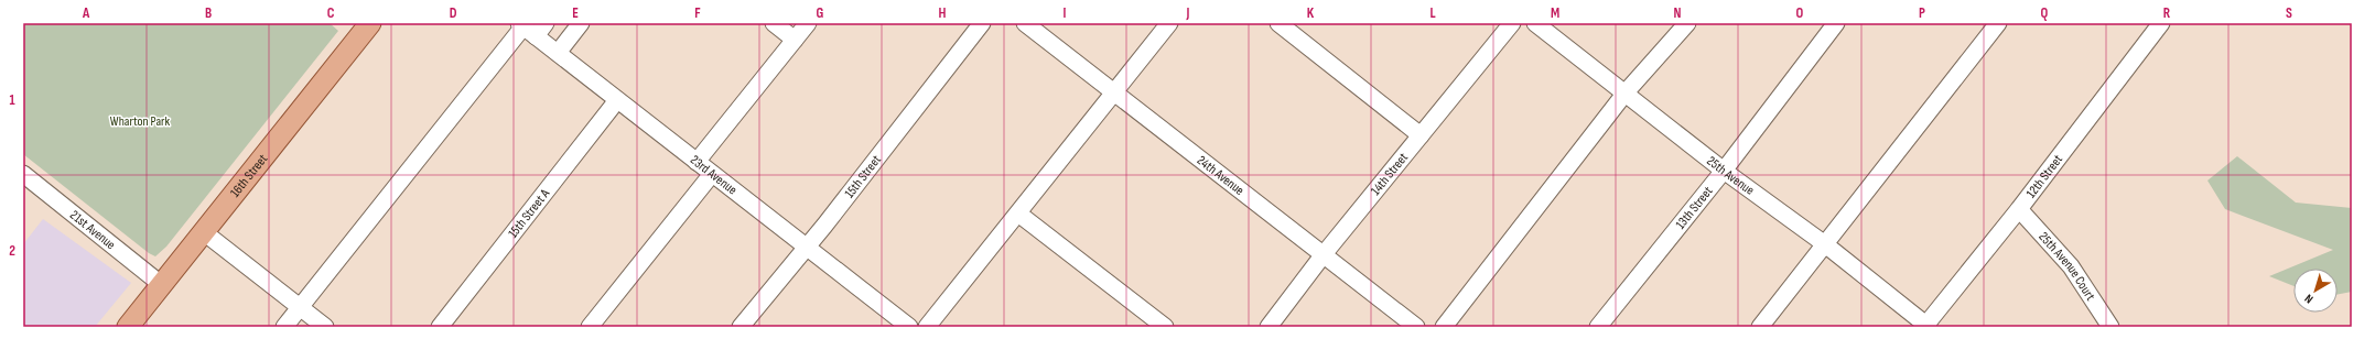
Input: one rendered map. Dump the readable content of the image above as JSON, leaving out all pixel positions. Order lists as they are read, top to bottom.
{
  "streets": {
    "main road": ["16th Street"],
    "street": [
      "14th Street",
      "23rd Avenue",
      "24th Avenue",
      "25th Avenue",
      "15th Street",
      "12th Street",
      "13th Street",
      "15th Street A",
      "21st Avenue",
      "25th Avenue Court"
    ]
  },
  "crossings": [
    ["14th Street", "24th Avenue"],
    ["16th Street", "21st Avenue"],
    ["23rd Avenue", "15th Street"],
    ["23rd Avenue", "15th Street A"],
    ["25th Avenue", "12th Street"],
    ["25th Avenue", "13th Street"],
    ["12th Street", "25th Avenue Court"]
  ],
  "parks": ["Wharton Park"],
  "north": "bottom left",
  "grid": {
    "columns": [
      "A",
      "B",
      "C",
      "D",
      "E",
      "F",
      "G",
      "H",
      "I",
      "J",
      "K",
      "L",
      "M",
      "N",
      "O",
      "P",
      "Q",
      "R",
      "S"
    ],
    "rows": ["1", "2"]
  }
}
